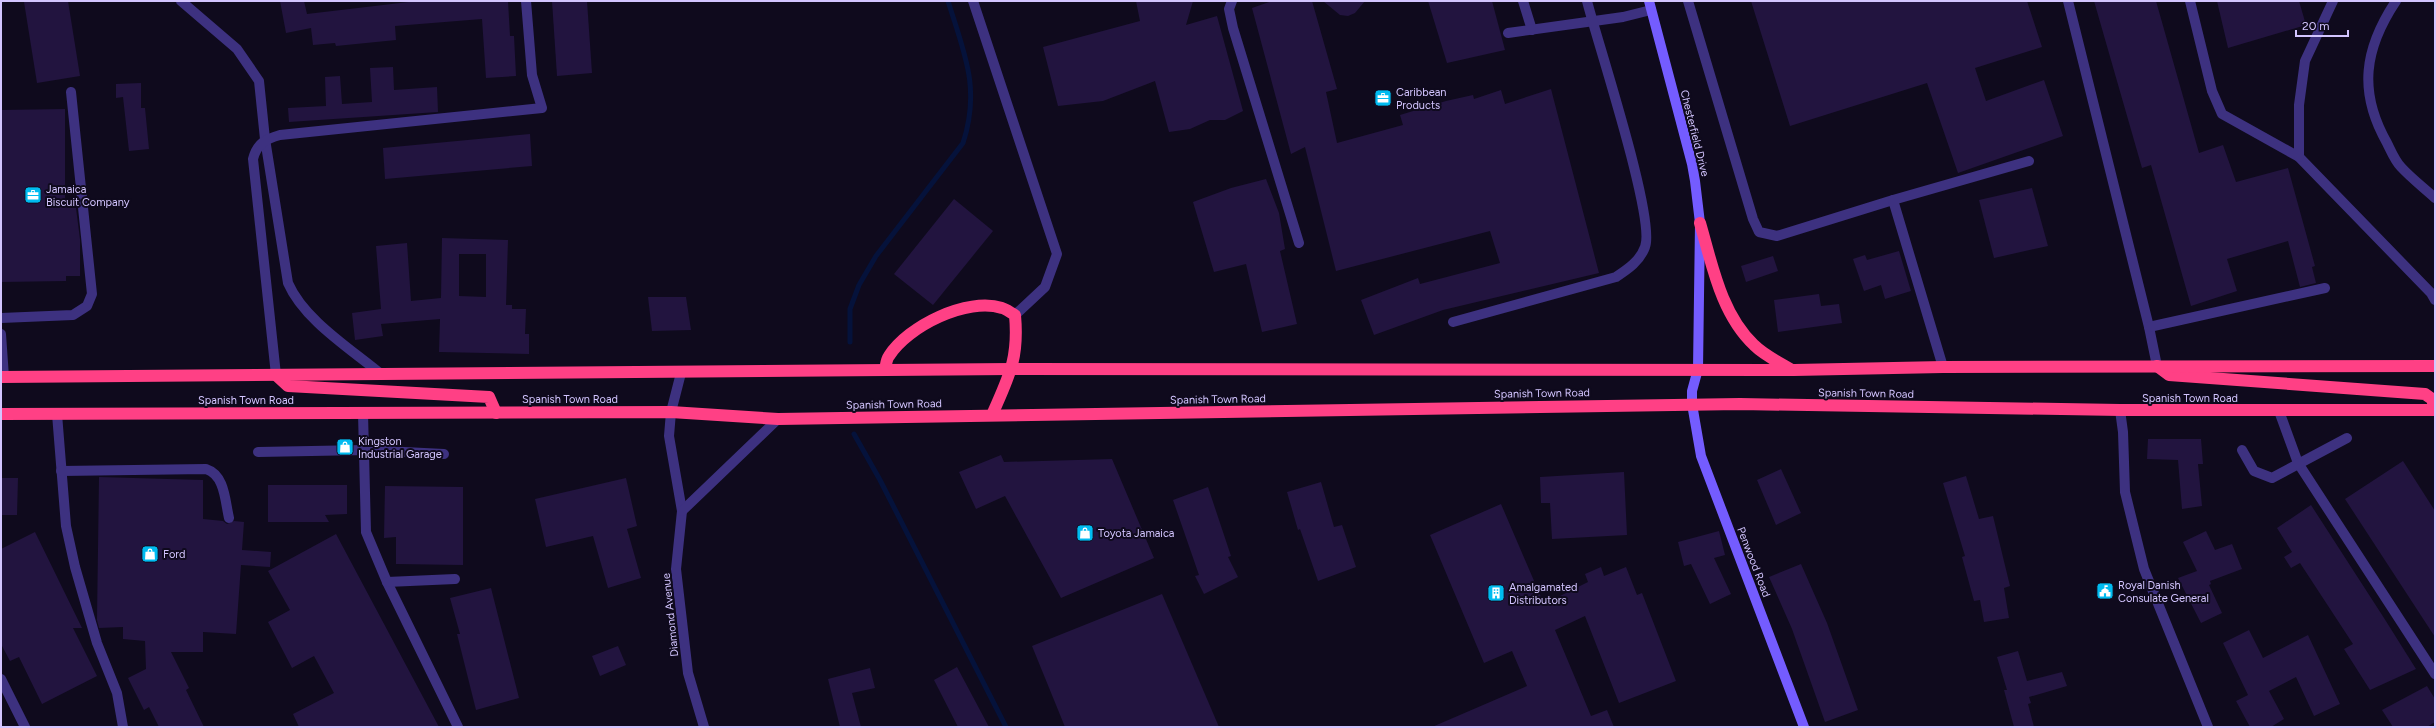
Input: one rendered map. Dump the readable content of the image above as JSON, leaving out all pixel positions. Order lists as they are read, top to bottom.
{
  "streets": {
    "highway": ["Spanish Town Road"],
    "street": ["Chesterfield Drive", "Penwood Road", "Diamond Avenue"]
  },
  "crossings": [
    ["Chesterfield Drive", "Spanish Town Road"],
    ["Chesterfield Drive", "Penwood Road"],
    ["Spanish Town Road", "Penwood Road"],
    ["Spanish Town Road", "Diamond Avenue"]
  ],
  "places": {
    "office": ["Caribbean Products", "Jamaica Biscuit Company"],
    "shop": ["Kingston Industrial Garage", "Toyota Jamaica", "Ford"],
    "public building": ["Royal Danish Consulate General"],
    "building": ["Amalgamated Distributors"]
  },
  "scale_bar": "20 m"
}
